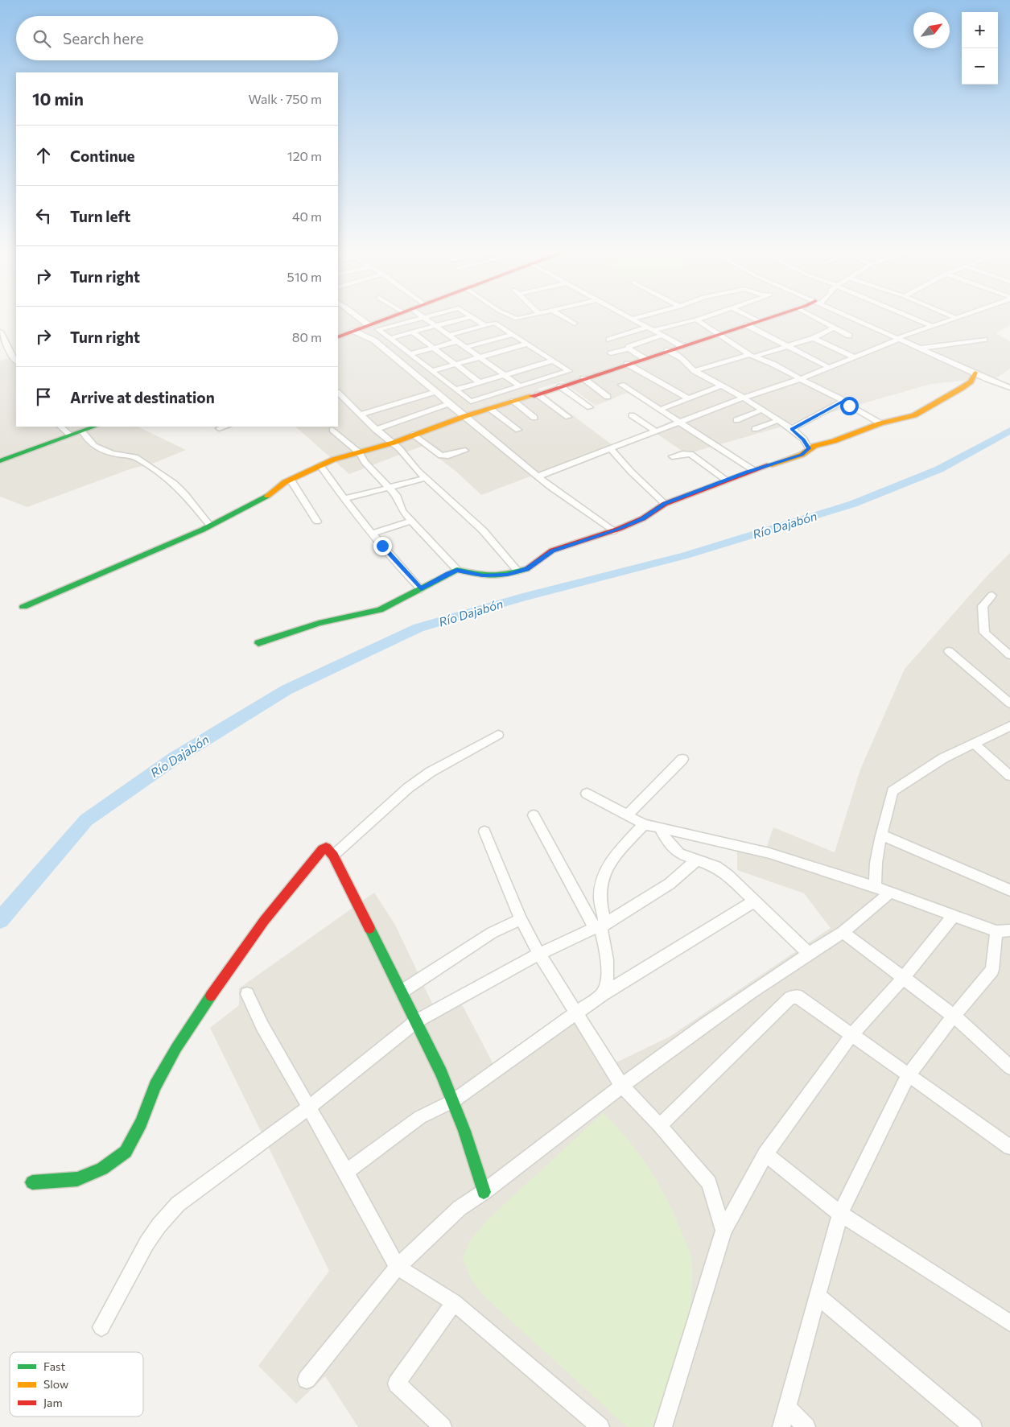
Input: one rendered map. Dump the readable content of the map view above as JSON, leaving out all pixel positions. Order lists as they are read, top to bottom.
{
  "water": ["Río Dajabón"],
  "legend": ["Fast", "Slow", "Jam"],
  "north": "top right",
  "page": {
    "map_buttons": ["+", "−"],
    "search": "Search here",
    "heading": ["10 min", "Walk · 750 m"],
    "list": [
      ["Continue", "120 m"],
      ["Turn left", "40 m"],
      ["Turn right", "510 m"],
      ["Turn right", "80 m"],
      "Arrive at destination"
    ]
  }
}
